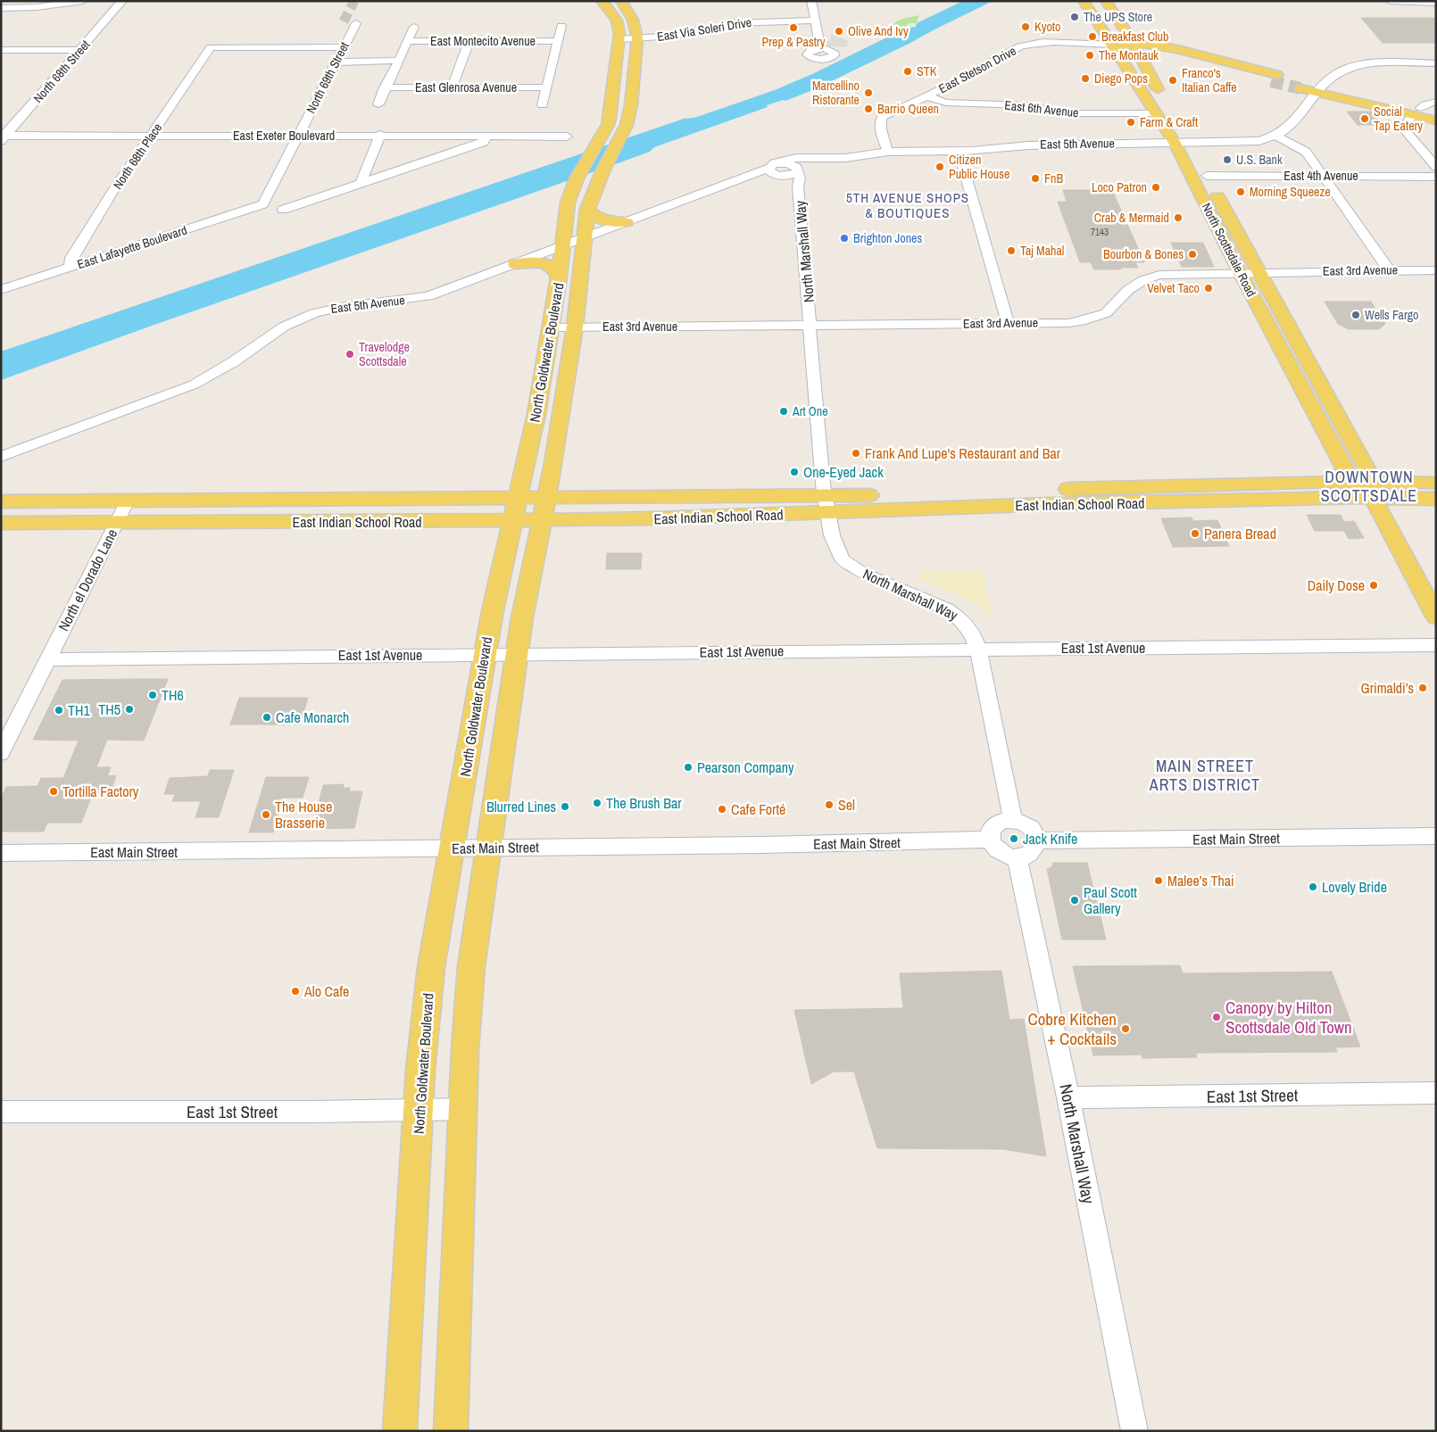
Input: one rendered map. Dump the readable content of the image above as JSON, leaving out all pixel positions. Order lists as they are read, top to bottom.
{
  "streets": {
    "main road": ["North Scottsdale Road", "North Goldwater Boulevard", "East Indian School Road"],
    "street": [
      "East Via Soleri Drive",
      "East Montecito Avenue",
      "East Stetson Drive",
      "North 68th Street",
      "North 69th Street",
      "East Glenrosa Avenue",
      "East 6th Avenue",
      "East Exeter Boulevard",
      "East 5th Avenue",
      "North 68th Place",
      "East 4th Avenue",
      "East Lafayette Boulevard",
      "North Marshall Way",
      "East 3rd Avenue",
      "North el Dorado Lane",
      "East 1st Avenue",
      "East Main Street",
      "East 1st Street"
    ]
  },
  "crossings": [
    ["East Via Soleri Drive", "North Goldwater Boulevard"],
    ["East Stetson Drive", "East 6th Avenue"],
    ["East Stetson Drive", "East 5th Avenue"],
    ["East Stetson Drive", "North Scottsdale Road"],
    ["North 68th Street", "East Exeter Boulevard"],
    ["North 69th Street", "East Exeter Boulevard"],
    ["North 69th Street", "North 68th Place"],
    ["North 69th Street", "East Lafayette Boulevard"],
    ["East 6th Avenue", "North Scottsdale Road"],
    ["East Exeter Boulevard", "North 68th Place"],
    ["East 5th Avenue", "North Scottsdale Road"],
    ["East 5th Avenue", "North Marshall Way"],
    ["East 5th Avenue", "North Goldwater Boulevard"],
    ["North 68th Place", "East Lafayette Boulevard"],
    ["East 4th Avenue", "North Scottsdale Road"],
    ["North Scottsdale Road", "East 3rd Avenue"],
    ["North Scottsdale Road", "East Indian School Road"],
    ["North Marshall Way", "East 3rd Avenue"],
    ["North Marshall Way", "East Indian School Road"],
    ["North Marshall Way", "East 1st Avenue"],
    ["North Marshall Way", "East Main Street"],
    ["North Marshall Way", "East 1st Street"],
    ["East 3rd Avenue", "North Goldwater Boulevard"],
    ["North Goldwater Boulevard", "East Indian School Road"],
    ["North Goldwater Boulevard", "East 1st Avenue"],
    ["North Goldwater Boulevard", "East Main Street"],
    ["North Goldwater Boulevard", "East 1st Street"],
    ["East Indian School Road", "North el Dorado Lane"],
    ["North el Dorado Lane", "East 1st Avenue"]
  ],
  "districts": ["5TH AVENUE SHOPS & BOUTIQUES", "DOWNTOWN SCOTTSDALE", "MAIN STREET ARTS DISTRICT"],
  "places": [
    "The UPS Store",
    "Kyoto",
    "Prep & Pastry",
    "Olive And Ivy",
    "Breakfast Club",
    "The Montauk",
    "STK",
    "Diego Pops",
    "Franco's Italian Caffe",
    "Marcellino Ristorante",
    "Barrio Queen",
    "Social Tap Eatery",
    "Farm & Craft",
    "U.S. Bank",
    "Citizen Public House",
    "FnB",
    "Loco Patron",
    "Morning Squeeze",
    "Crab & Mermaid",
    "Brighton Jones",
    "Taj Mahal",
    "Bourbon & Bones",
    "Velvet Taco",
    "Wells Fargo",
    "Travelodge Scottsdale",
    "Art One",
    "Frank And Lupe's Restaurant and Bar",
    "One-Eyed Jack",
    "Panera Bread",
    "Daily Dose",
    "Grimaldi’s",
    "TH6",
    "TH5",
    "TH1",
    "Cafe Monarch",
    "Pearson Company",
    "Tortilla Factory",
    "The Brush Bar",
    "Sel",
    "Blurred Lines",
    "Cafe Forté",
    "The House Brasserie",
    "Jack Knife",
    "Malee’s Thai",
    "Lovely Bride",
    "Paul Scott Gallery",
    "Alo Cafe",
    "Canopy by Hilton Scottsdale Old Town",
    "Cobre Kitchen + Cocktails"
  ],
  "house_numbers": ["7143"]
}
